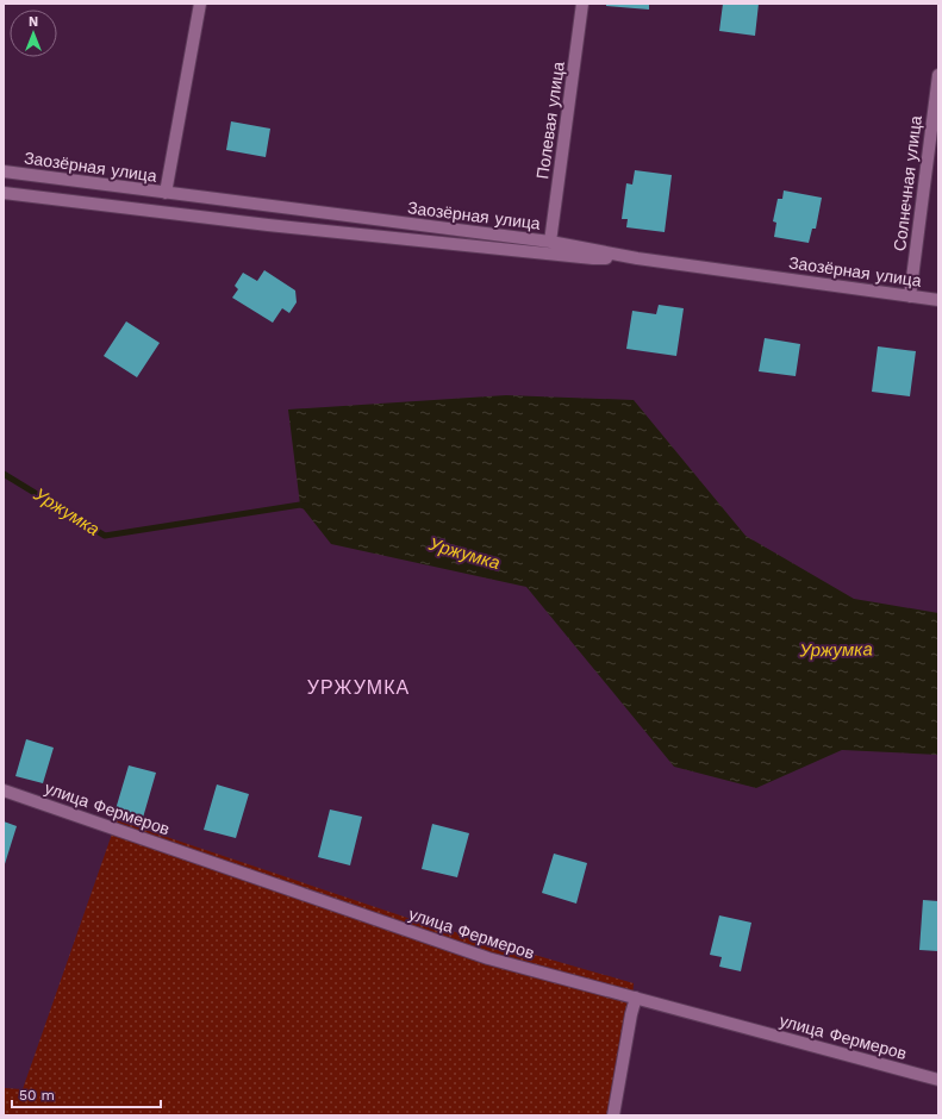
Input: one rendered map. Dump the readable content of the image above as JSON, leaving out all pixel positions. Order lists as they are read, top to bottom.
{
  "streets": {
    "street": [
      "Полевая улица",
      "Заозёрная улица",
      "Солнечная улица",
      "улица Фермеров"
    ]
  },
  "crossings": [
    ["Полевая улица", "Заозёрная улица"],
    ["Заозёрная улица", "Солнечная улица"]
  ],
  "districts": ["УРЖУМКА"],
  "water": ["Уржумка"],
  "scale_bar": "50 m",
  "north": "top"
}
